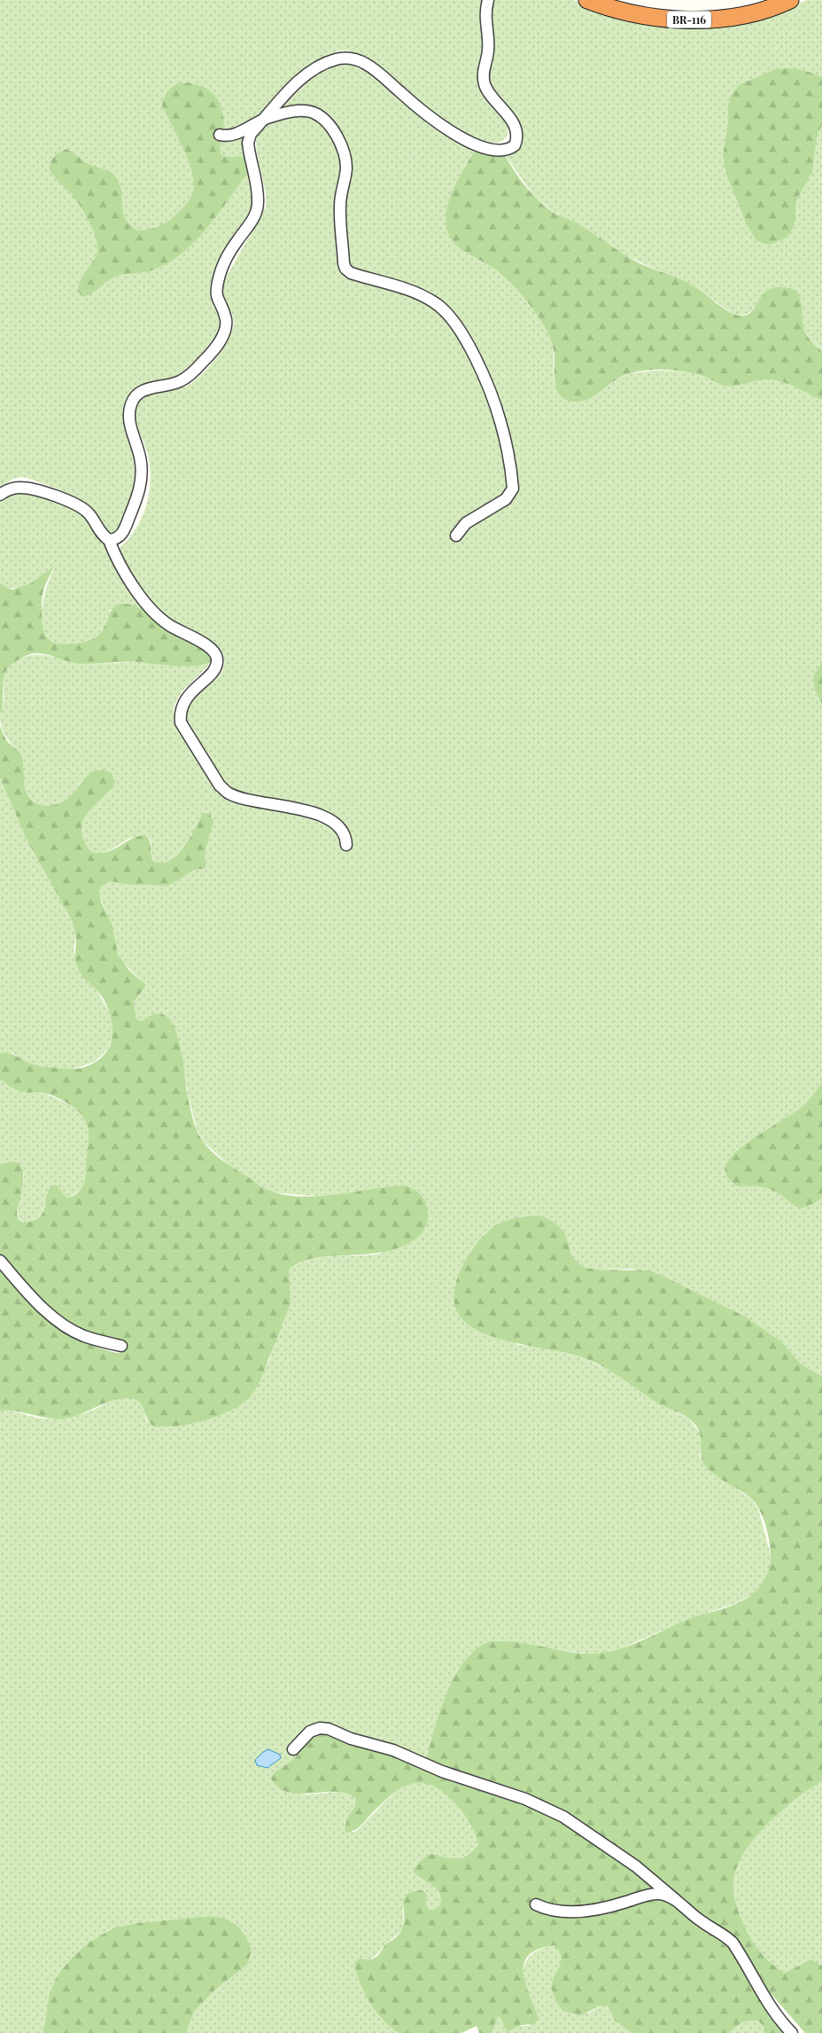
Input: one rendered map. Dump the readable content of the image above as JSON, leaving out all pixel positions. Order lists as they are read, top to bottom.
{
  "streets": {
    "highway": ["BR-116"]
  }
}
